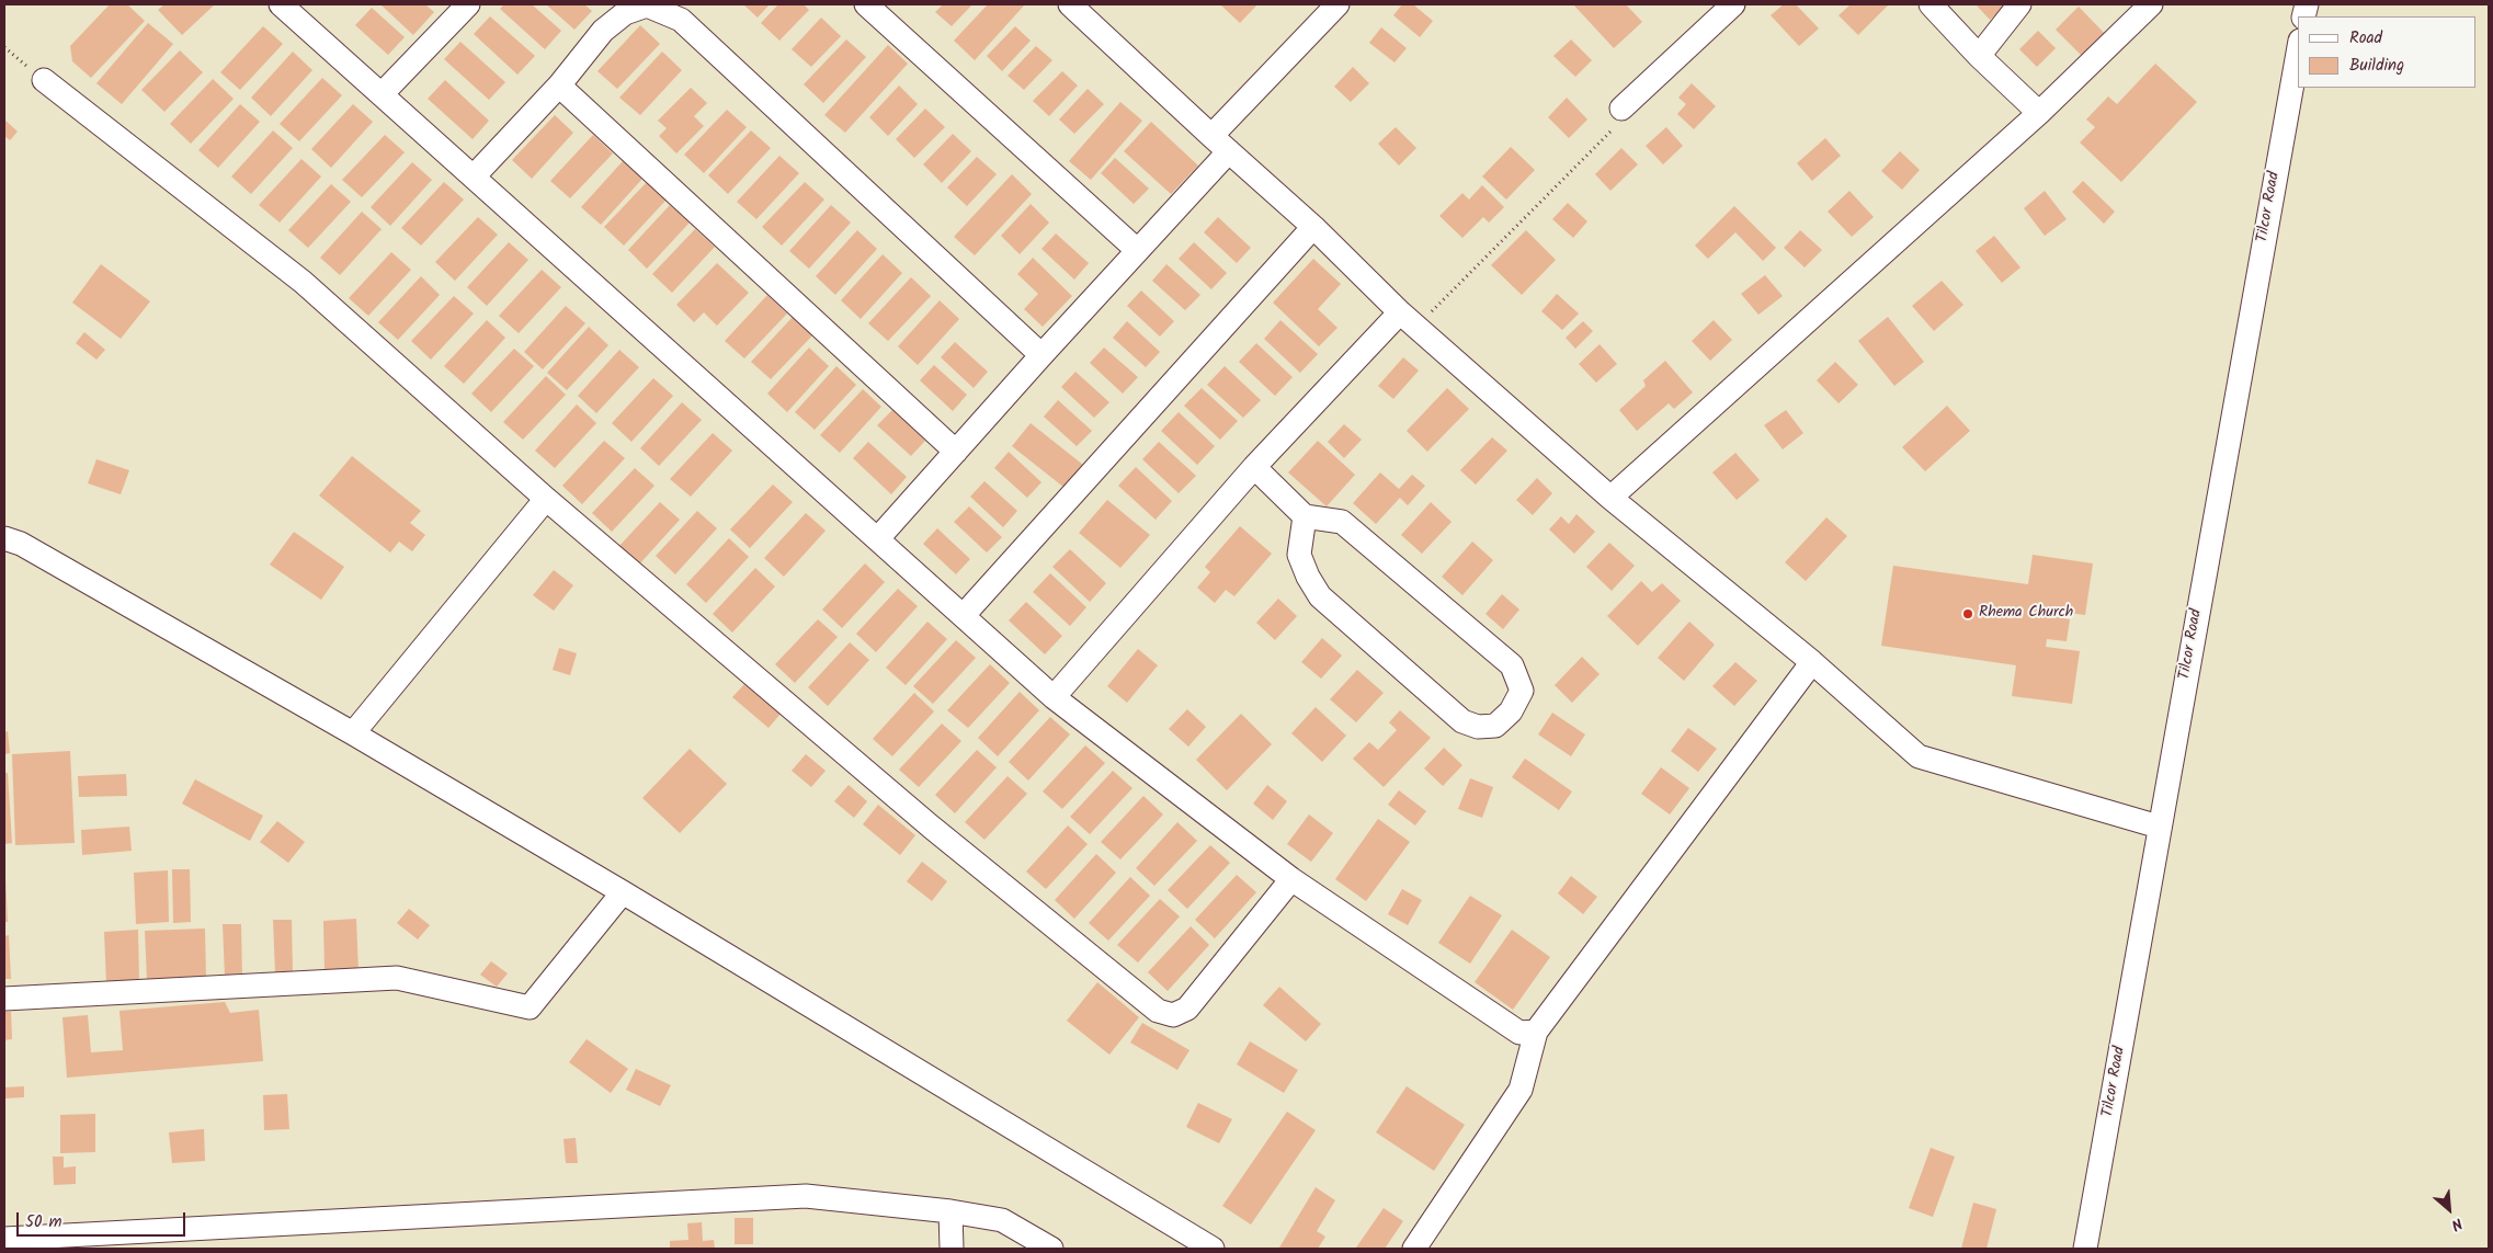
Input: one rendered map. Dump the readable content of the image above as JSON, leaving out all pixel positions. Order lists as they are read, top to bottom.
{
  "streets": {
    "street": ["Tilcor Road"]
  },
  "places": ["Rhema Church"],
  "legend": ["Road", "Building"],
  "scale_bar": "50 m",
  "north": "bottom right"
}
